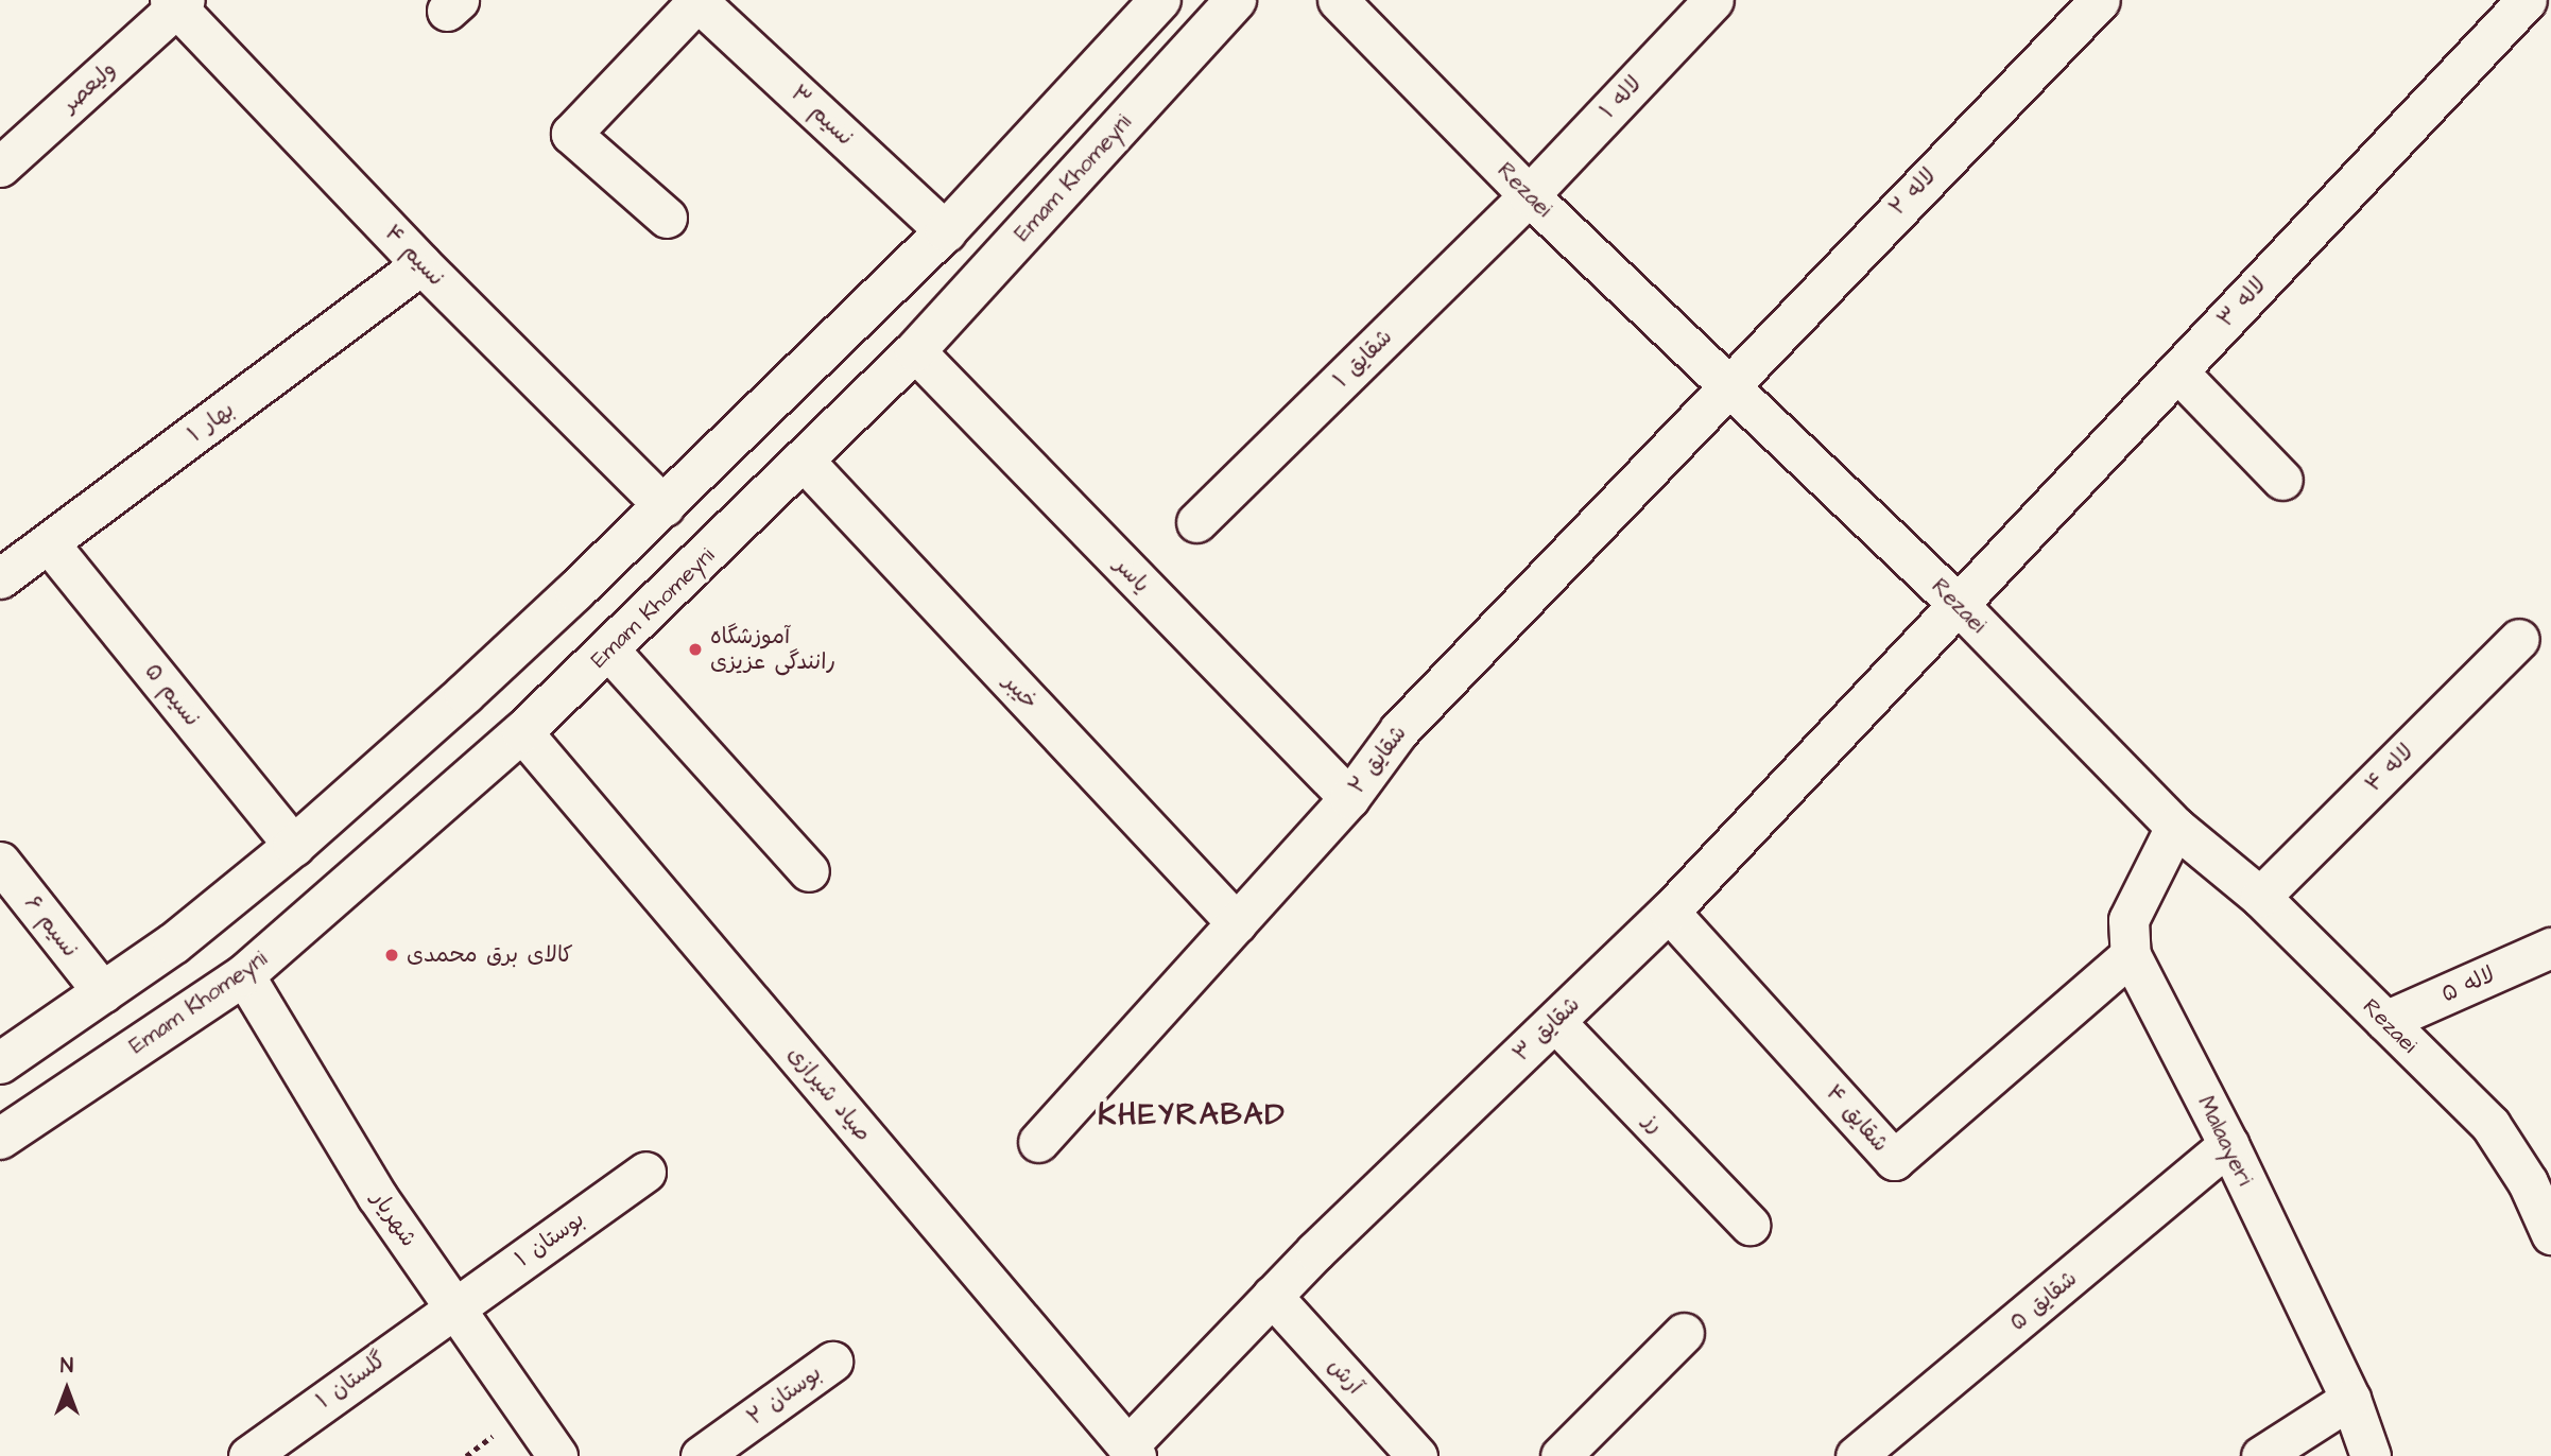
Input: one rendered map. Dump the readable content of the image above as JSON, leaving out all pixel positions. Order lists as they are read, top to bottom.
{
  "streets": {
    "main road": ["Emam Khomeyni"],
    "street": [
      "ولیعصر",
      "لاله ۱",
      "نسیم ۳",
      "Rezaei",
      "لاله ۲",
      "نسیم ۴",
      "لاله ۳",
      "شقایق ۱",
      "بهار ۱",
      "یاسر",
      "خیبر",
      "نسیم ۵",
      "شقایق ۲",
      "لاله ۴",
      "نسیم ۶",
      "لاله ۵",
      "شقایق ۳",
      "صیاد شیرازی",
      "شقایق ۴",
      "رز",
      "Malaayeri",
      "شهریار",
      "بوستان ۱",
      "شقایق ۵",
      "آرش",
      "گلستان ۱",
      "بوستان ۲"
    ]
  },
  "crossings": [
    ["ولیعصر", "نسیم ۴"],
    ["لاله ۱", "Rezaei"],
    ["لاله ۱", "شقایق ۱"],
    ["Emam Khomeyni", "یاسر"],
    ["Emam Khomeyni", "خیبر"],
    ["Emam Khomeyni", "صیاد شیرازی"],
    ["Emam Khomeyni", "شهریار"],
    ["Rezaei", "لاله ۲"],
    ["Rezaei", "لاله ۳"],
    ["Rezaei", "شقایق ۱"],
    ["Rezaei", "شقایق ۲"],
    ["Rezaei", "لاله ۴"],
    ["Rezaei", "لاله ۵"],
    ["Rezaei", "شقایق ۳"],
    ["Rezaei", "Malaayeri"],
    ["لاله ۲", "شقایق ۲"],
    ["نسیم ۴", "بهار ۱"],
    ["لاله ۳", "شقایق ۳"],
    ["بهار ۱", "نسیم ۵"],
    ["یاسر", "شقایق ۲"],
    ["خیبر", "شقایق ۲"],
    ["شقایق ۳", "صیاد شیرازی"],
    ["شقایق ۳", "شقایق ۴"],
    ["شقایق ۳", "رز"],
    ["شقایق ۳", "آرش"],
    ["شقایق ۴", "Malaayeri"],
    ["Malaayeri", "شقایق ۵"],
    ["شهریار", "بوستان ۱"],
    ["شهریار", "گلستان ۱"],
    ["بوستان ۱", "گلستان ۱"]
  ],
  "districts": ["KHEYRABAD"],
  "places": ["آموزشگاه رانندگی عزیزی", "کالای برق محمدی"],
  "north": "top"
}
